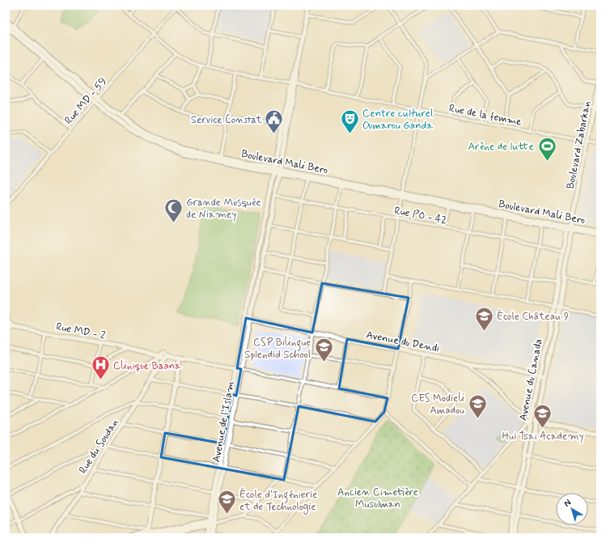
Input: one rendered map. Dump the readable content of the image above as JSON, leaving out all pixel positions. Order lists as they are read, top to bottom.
{
  "streets": {
    "main road": ["Boulevard Mali Bero"],
    "street": [
      "Rue MD - 59",
      "Rue de la femme",
      "Boulevard Zabarkan",
      "Rue PO - 42",
      "Rue MD - 2",
      "Avenue du Dendi",
      "Avenue du Canada",
      "Avenue de l'Islam",
      "Rue du Soudan"
    ]
  },
  "crossings": [
    ["Rue MD - 59", "Rue de la femme"],
    ["Rue MD - 59", "Boulevard Mali Bero"],
    ["Rue de la femme", "Boulevard Zabarkan"],
    ["Boulevard Zabarkan", "Boulevard Mali Bero"],
    ["Boulevard Zabarkan", "Avenue du Canada"],
    ["Boulevard Mali Bero", "Avenue du Canada"],
    ["Boulevard Mali Bero", "Avenue de l'Islam"],
    ["Rue PO - 42", "Avenue du Canada"],
    ["Rue PO - 42", "Avenue de l'Islam"],
    ["Rue MD - 2", "Avenue de l'Islam"],
    ["Rue MD - 2", "Rue du Soudan"],
    ["Avenue du Dendi", "Avenue du Canada"],
    ["Avenue du Dendi", "Avenue de l'Islam"]
  ],
  "parks": ["Ancien Cimetière Musulman"],
  "places": {
    "theatre": ["Centre culturel Oumarou Ganda"],
    "public building": ["Service Constat"],
    "sports": ["Arène de lutte"],
    "mosque": ["Grande Mosquée de Niamey"],
    "school or university": [
      "École Château 9",
      "CSP Bilingue Splendid School",
      "CES Modieli Amadou",
      "Hui Tsai Academy",
      "École d'Ingénierie et de Technologie"
    ],
    "hospital": ["Clinique Baana"]
  },
  "north": "top left"
}
